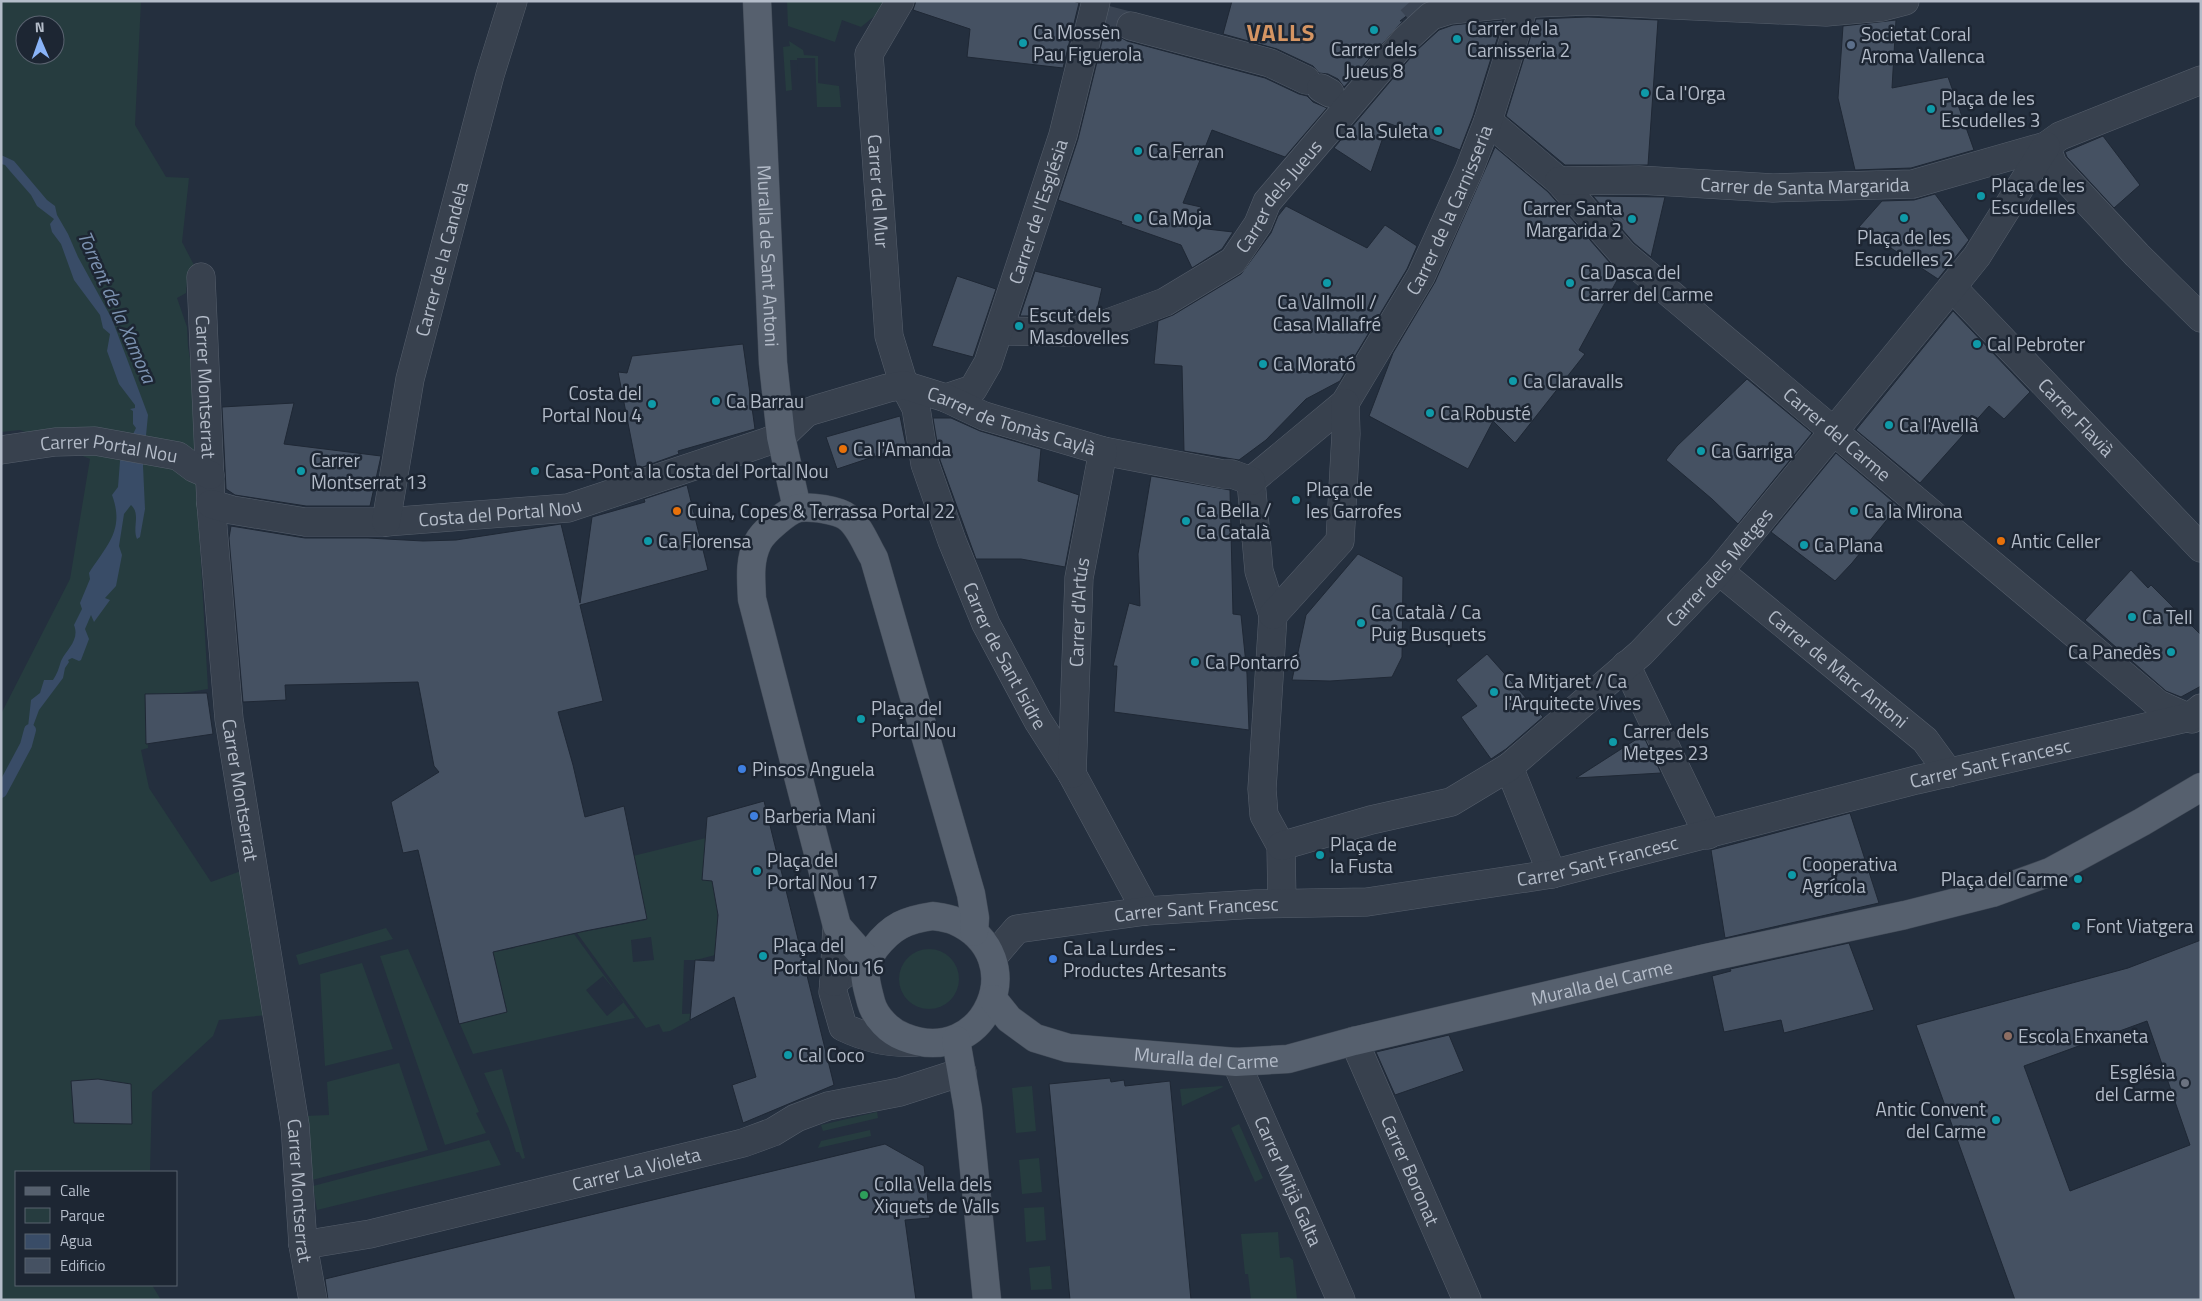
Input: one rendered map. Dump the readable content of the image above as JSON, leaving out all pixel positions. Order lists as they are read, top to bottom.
{
  "streets": {
    "main road": ["Muralla de Sant Antoni", "Muralla del Carme"],
    "street": [
      "Carrer de Santa Margarida",
      "Carrer del Mur",
      "Carrer dels Jueus",
      "Carrer de la Carnisseria",
      "Carrer de l'Església",
      "Carrer de la Candela",
      "Carrer Montserrat",
      "Carrer Flavià",
      "Carrer de Tomàs Caylà",
      "Carrer del Carme",
      "Carrer Portal Nou",
      "Costa del Portal Nou",
      "Carrer dels Metges",
      "Carrer d'Artús",
      "Carrer de Sant Isidre",
      "Carrer de Marc Antoni",
      "Carrer Sant Francesc",
      "Carrer La Violeta",
      "Carrer Boronat",
      "Carrer Mitjà Galta"
    ]
  },
  "crossings": [
    ["Carrer de Santa Margarida", "Carrer del Carme"],
    ["Carrer de Santa Margarida", "Carrer dels Metges"],
    ["Carrer del Mur", "Carrer de Tomàs Caylà"],
    ["Carrer del Mur", "Carrer de Sant Isidre"],
    ["Carrer dels Jueus", "Carrer de la Carnisseria"],
    ["Carrer dels Jueus", "Carrer de l'Església"],
    ["Carrer de la Carnisseria", "Carrer del Carme"],
    ["Carrer de l'Església", "Carrer de Tomàs Caylà"],
    ["Muralla de Sant Antoni", "Carrer de Tomàs Caylà"],
    ["Muralla de Sant Antoni", "Costa del Portal Nou"],
    ["Carrer de la Candela", "Costa del Portal Nou"],
    ["Carrer Montserrat", "Carrer Portal Nou"],
    ["Carrer Montserrat", "Costa del Portal Nou"],
    ["Carrer Montserrat", "Carrer La Violeta"],
    ["Carrer Flavià", "Carrer dels Metges"],
    ["Carrer de Tomàs Caylà", "Costa del Portal Nou"],
    ["Carrer de Tomàs Caylà", "Carrer d'Artús"],
    ["Carrer de Tomàs Caylà", "Carrer de Sant Isidre"],
    ["Carrer del Carme", "Carrer dels Metges"],
    ["Carrer del Carme", "Carrer Sant Francesc"],
    ["Carrer dels Metges", "Carrer de Marc Antoni"],
    ["Carrer d'Artús", "Carrer de Sant Isidre"],
    ["Carrer de Sant Isidre", "Carrer Sant Francesc"],
    ["Carrer de Marc Antoni", "Carrer Sant Francesc"],
    ["Carrer Sant Francesc", "Muralla del Carme"],
    ["Muralla del Carme", "Carrer Boronat"],
    ["Muralla del Carme", "Carrer Mitjà Galta"]
  ],
  "districts": ["VALLS"],
  "water": ["Torrent de la Xamora"],
  "places": [
    "Carrer dels Jueus 8",
    "Carrer de la Carnisseria 2",
    "Ca Mossèn Pau Figuerola",
    "Societat Coral Aroma Vallenca",
    "Ca l'Orga",
    "Plaça de les Escudelles 3",
    "Ca la Suleta",
    "Ca Ferran",
    "Plaça de les Escudelles",
    "Ca Moja",
    "Plaça de les Escudelles 2",
    "Carrer Santa Margarida 2",
    "Ca Vallmoll / Casa Mallafré",
    "Ca Dasca del Carrer del Carme",
    "Escut dels Masdovelles",
    "Cal Pebroter",
    "Ca Morató",
    "Ca Claravalls",
    "Ca Barrau",
    "Costa del Portal Nou 4",
    "Ca Robusté",
    "Ca l'Avellà",
    "Ca l'Amanda",
    "Ca Garriga",
    "Carrer Montserrat 13",
    "Casa-Pont a la Costa del Portal Nou",
    "Plaça de les Garrofes",
    "Cuina, Copes & Terrassa Portal 22",
    "Ca la Mirona",
    "Ca Bella / Ca Català",
    "Ca Florensa",
    "Antic Celler",
    "Ca Plana",
    "Ca Tell",
    "Ca Català / Ca Puig Busquets",
    "Ca Panedès",
    "Ca Pontarró",
    "Ca Mitjaret / Ca l'Arquitecte Vives",
    "Plaça del Portal Nou",
    "Carrer dels Metges 23",
    "Pinsos Anguela",
    "Barberia Mani",
    "Plaça de la Fusta",
    "Plaça del Portal Nou 17",
    "Cooperativa Agrícola",
    "Plaça del Carme",
    "Font Viatgera",
    "Plaça del Portal Nou 16",
    "Ca La Lurdes - Productes Artesants",
    "Escola Enxaneta",
    "Cal Coco",
    "Església del Carme",
    "Antic Convent del Carme",
    "Colla Vella dels Xiquets de Valls"
  ],
  "legend": [
    "Calle",
    "Parque",
    "Agua",
    "Edificio"
  ],
  "north": "top"
}
